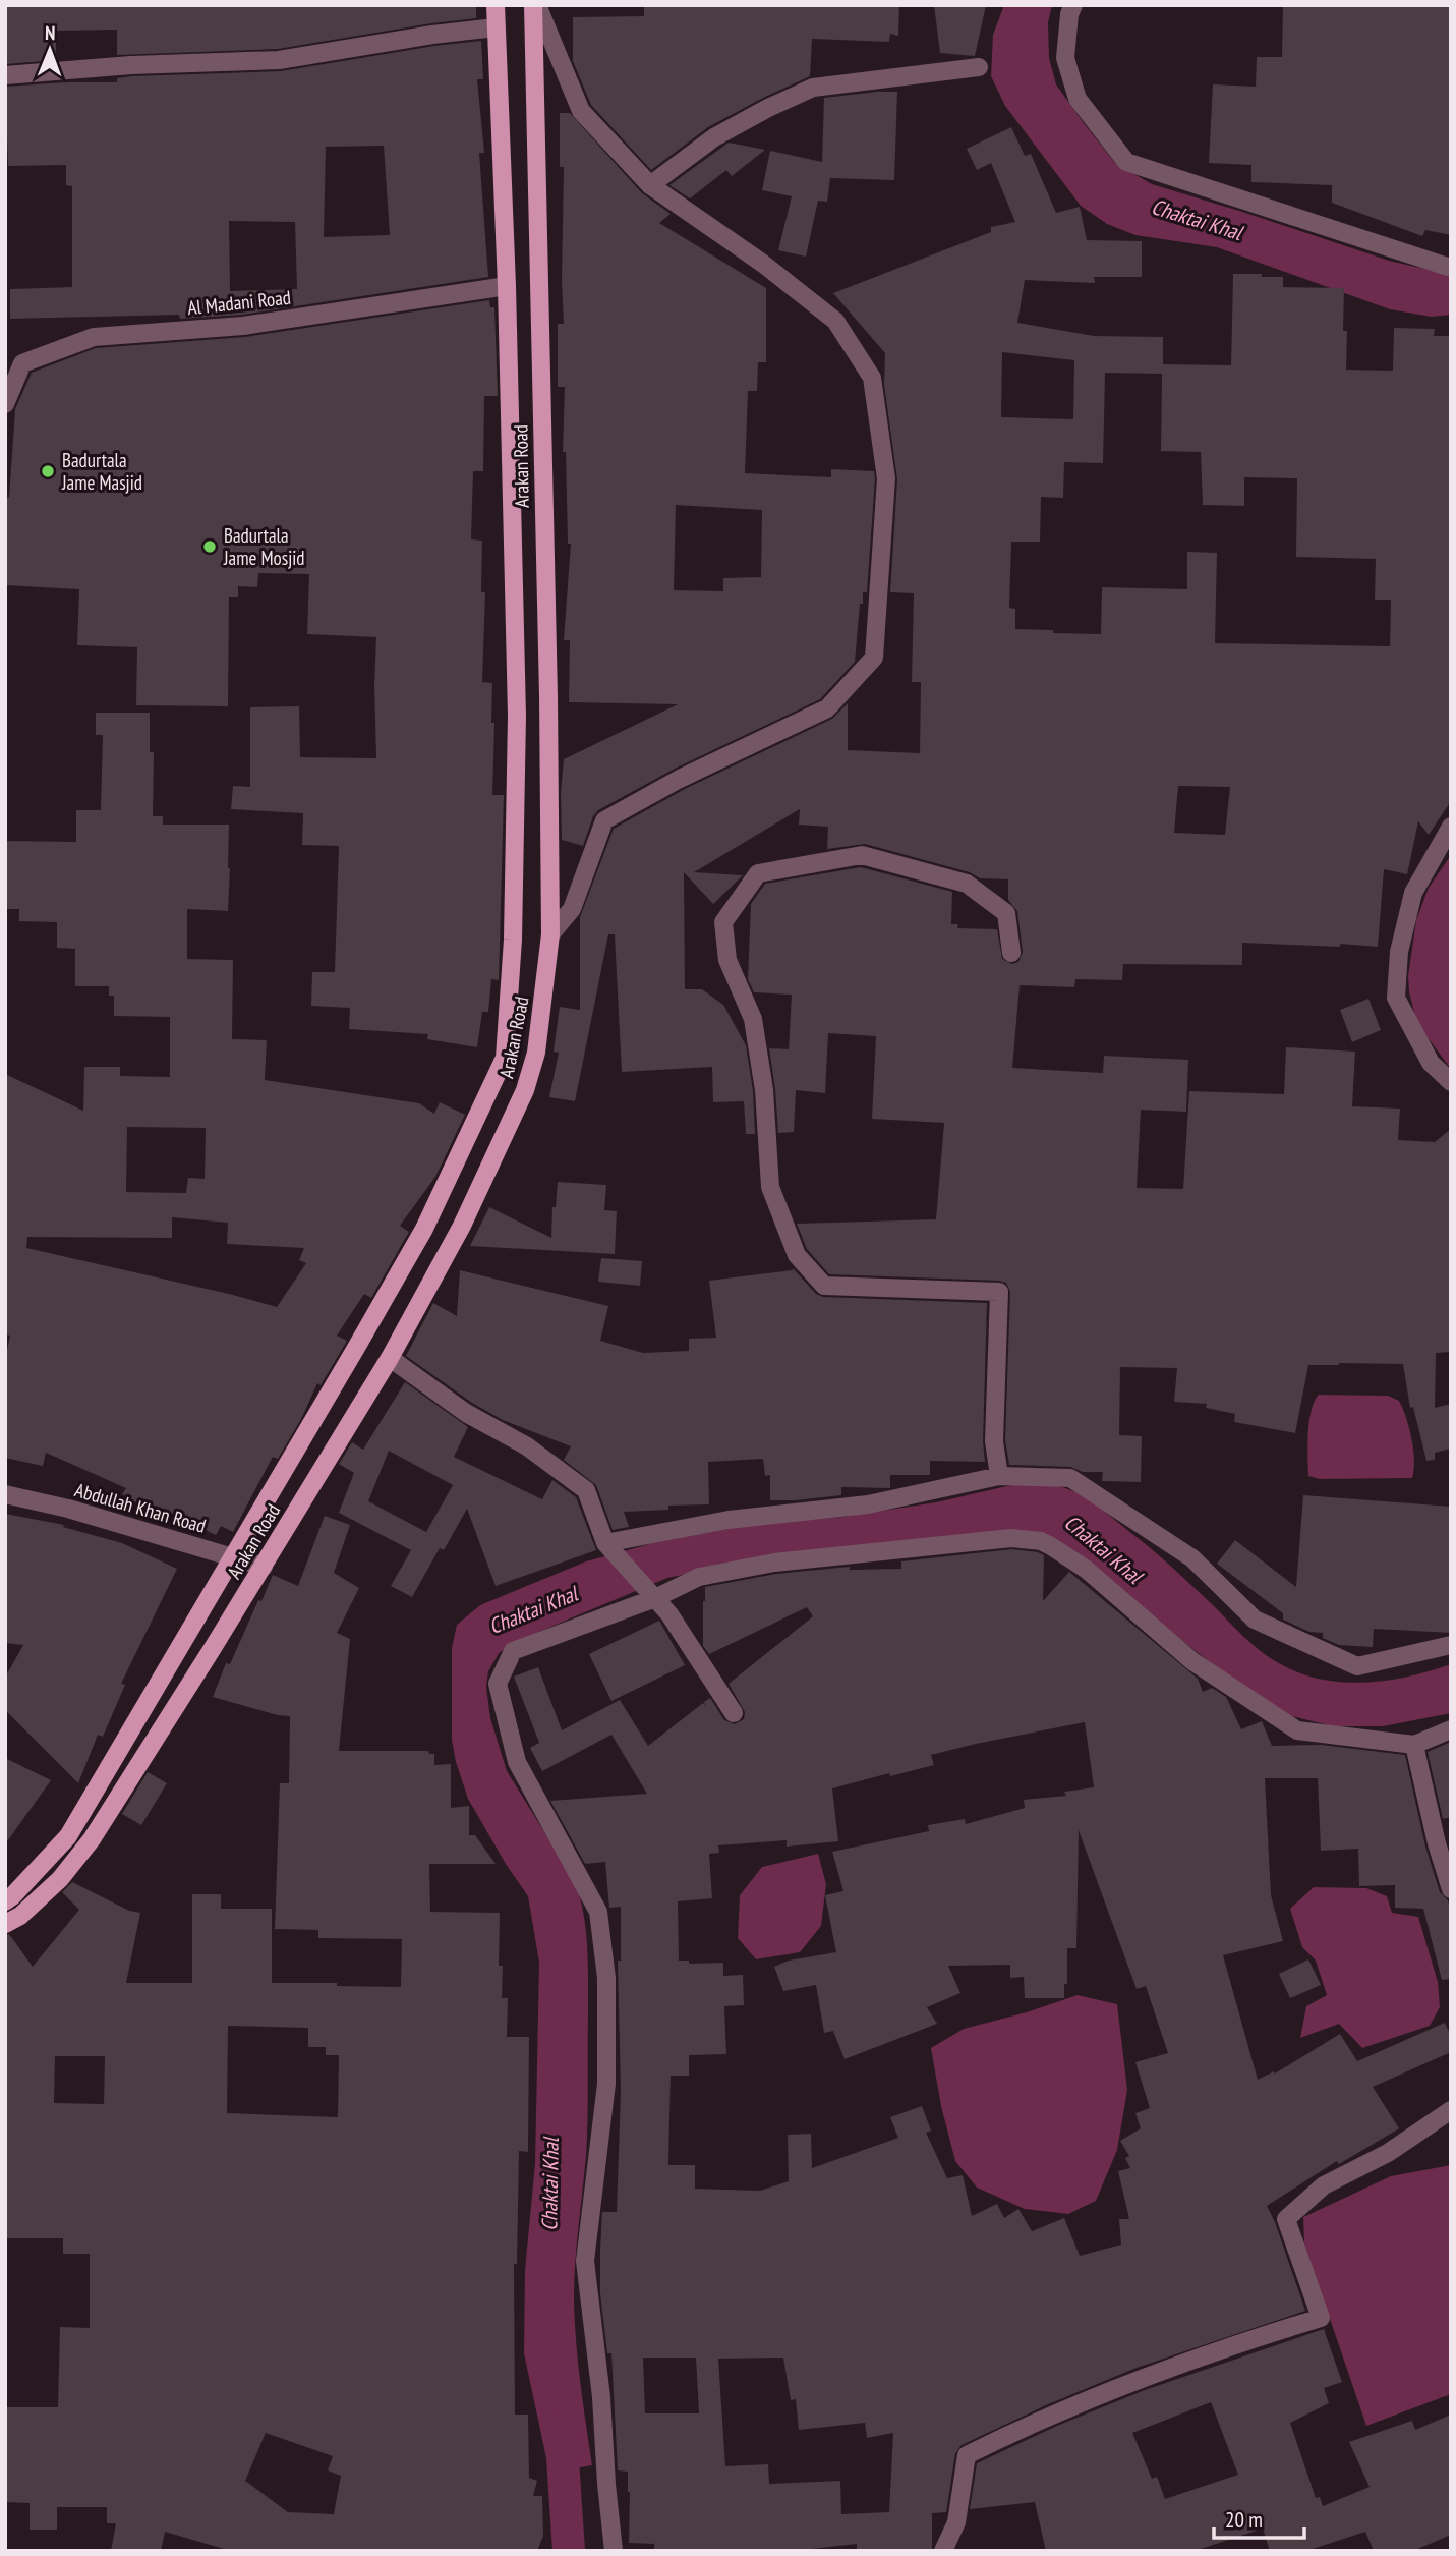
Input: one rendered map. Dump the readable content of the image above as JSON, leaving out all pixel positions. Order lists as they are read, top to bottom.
{
  "streets": {
    "main road": ["Arakan Road"],
    "street": ["Al Madani Road", "Abdullah Khan Road"]
  },
  "crossings": [
    ["Al Madani Road", "Arakan Road"],
    ["Arakan Road", "Abdullah Khan Road"]
  ],
  "water": ["Chaktai Khal"],
  "places": ["Badurtala Jame Masjid", "Badurtala Jame Mosjid"],
  "scale_bar": "20 m",
  "north": "top"
}
